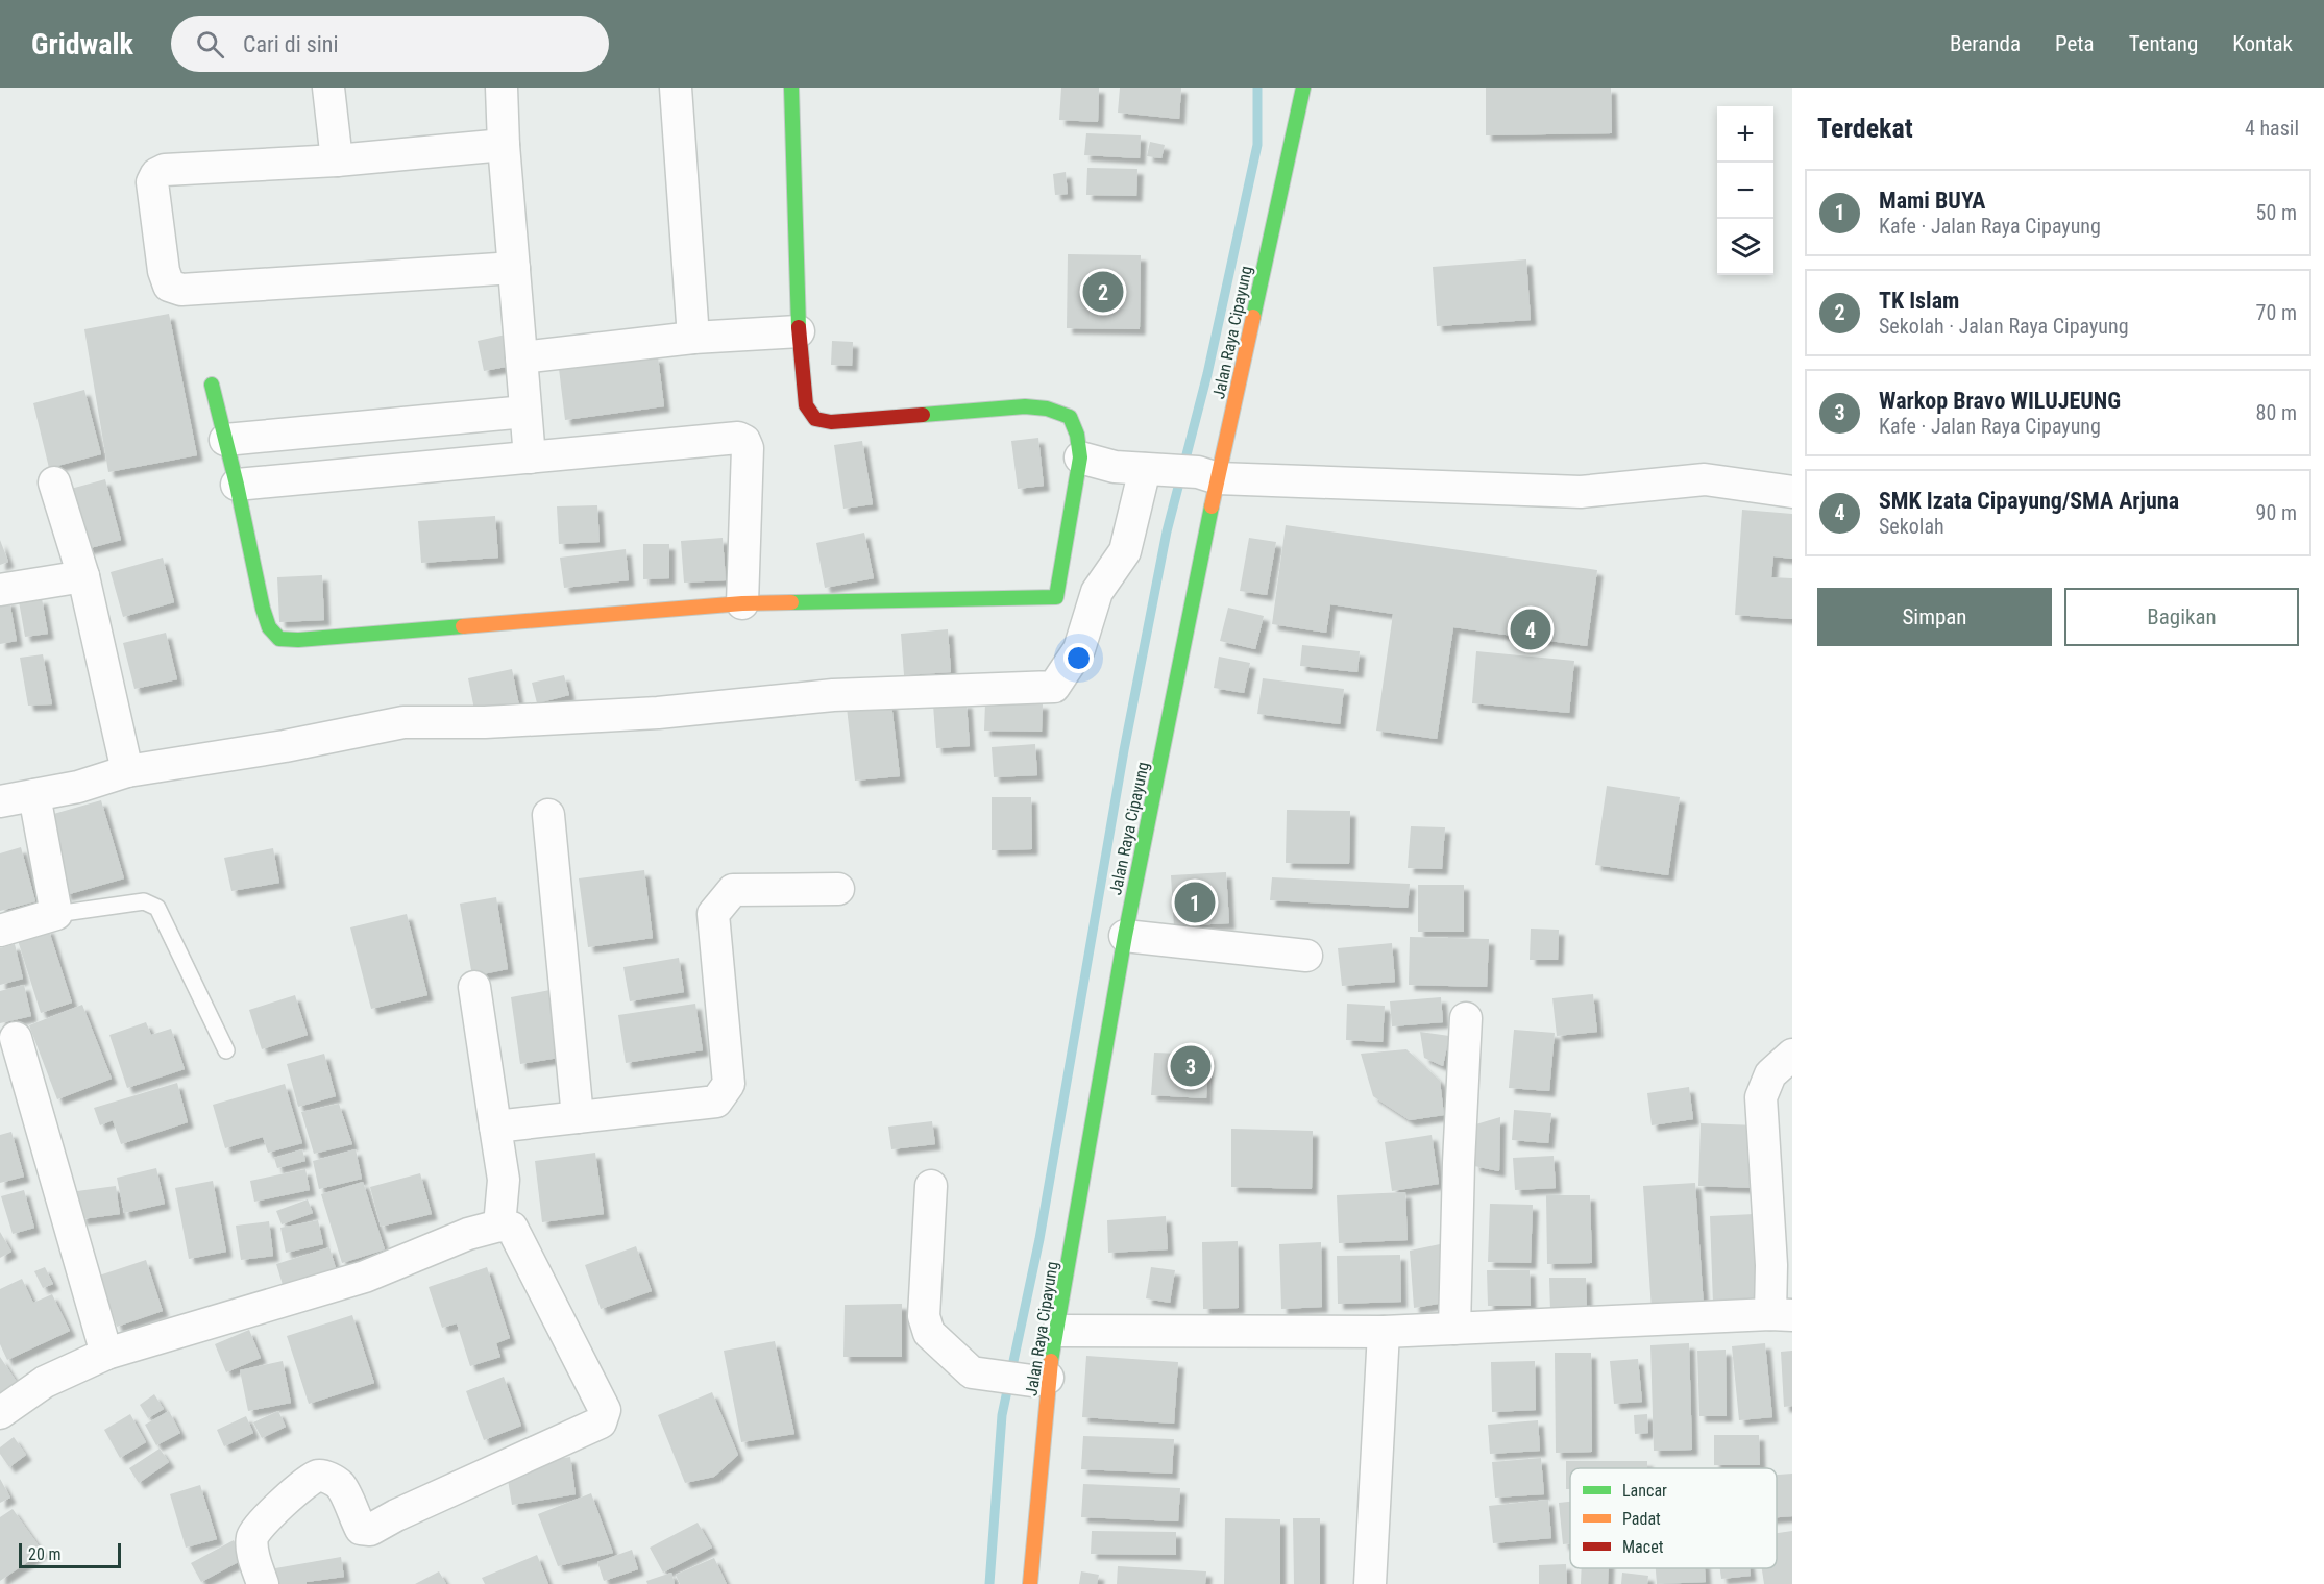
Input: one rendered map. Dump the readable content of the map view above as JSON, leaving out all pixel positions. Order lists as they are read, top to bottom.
{
  "streets": {
    "street": ["Jalan Raya Cipayung"]
  },
  "legend": ["Lancar", "Padat", "Macet"],
  "scale_bar": "20 m",
  "page": {
    "header": "Gridwalk",
    "search": "Cari di sini",
    "nav": [
      "Beranda",
      "Peta",
      "Tentang",
      "Kontak"
    ],
    "heading": ["Terdekat", "4 hasil"],
    "map_buttons": ["+", "−"],
    "list": [
      {
        "mark": "1",
        "name": "Mami BUYA",
        "note": "Kafe · Jalan Raya Cipayung",
        "value": "50 m"
      },
      {
        "mark": "2",
        "name": "TK Islam",
        "note": "Sekolah · Jalan Raya Cipayung",
        "value": "70 m"
      },
      {
        "mark": "3",
        "name": "Warkop Bravo WILUJEUNG",
        "note": "Kafe · Jalan Raya Cipayung",
        "value": "80 m"
      },
      {
        "mark": "4",
        "name": "SMK Izata Cipayung/SMA Arjuna",
        "note": "Sekolah",
        "value": "90 m"
      }
    ],
    "pins": [
      "2",
      "4",
      "1",
      "3"
    ],
    "buttons": ["Simpan", "Bagikan"],
    "scale": "20 m"
  }
}
